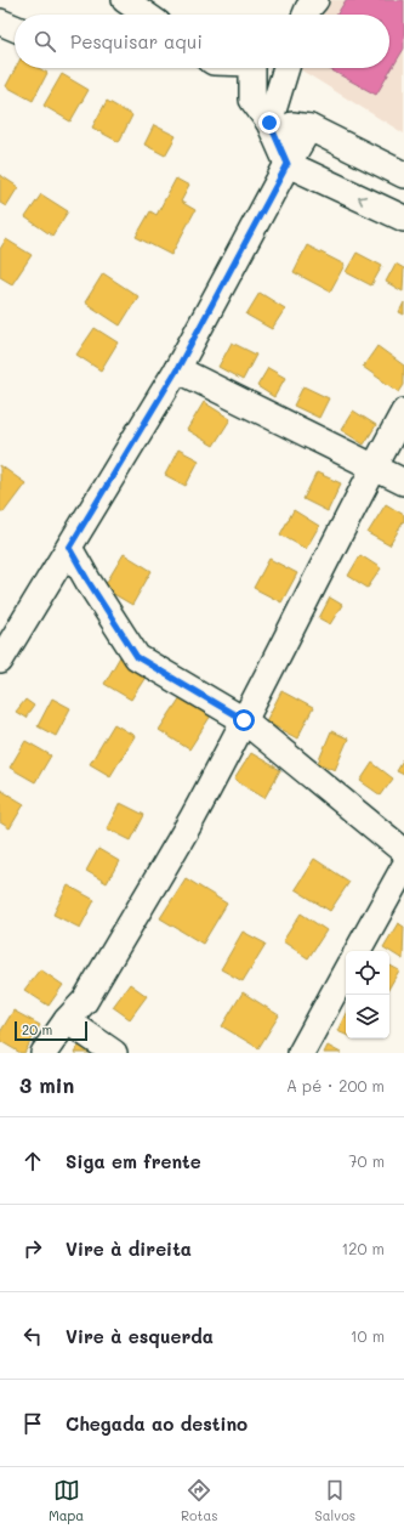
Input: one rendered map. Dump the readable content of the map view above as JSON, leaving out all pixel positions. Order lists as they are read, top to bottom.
{
  "scale_bar": "20 m",
  "page": {
    "search": "Pesquisar aqui",
    "scale": "20 m",
    "heading": ["3 min", "A pé · 200 m"],
    "list": [
      ["Siga em frente", "70 m"],
      ["Vire à direita", "120 m"],
      ["Vire à esquerda", "10 m"],
      "Chegada ao destino"
    ],
    "nav": ["Mapa", "Rotas", "Salvos"]
  }
}
